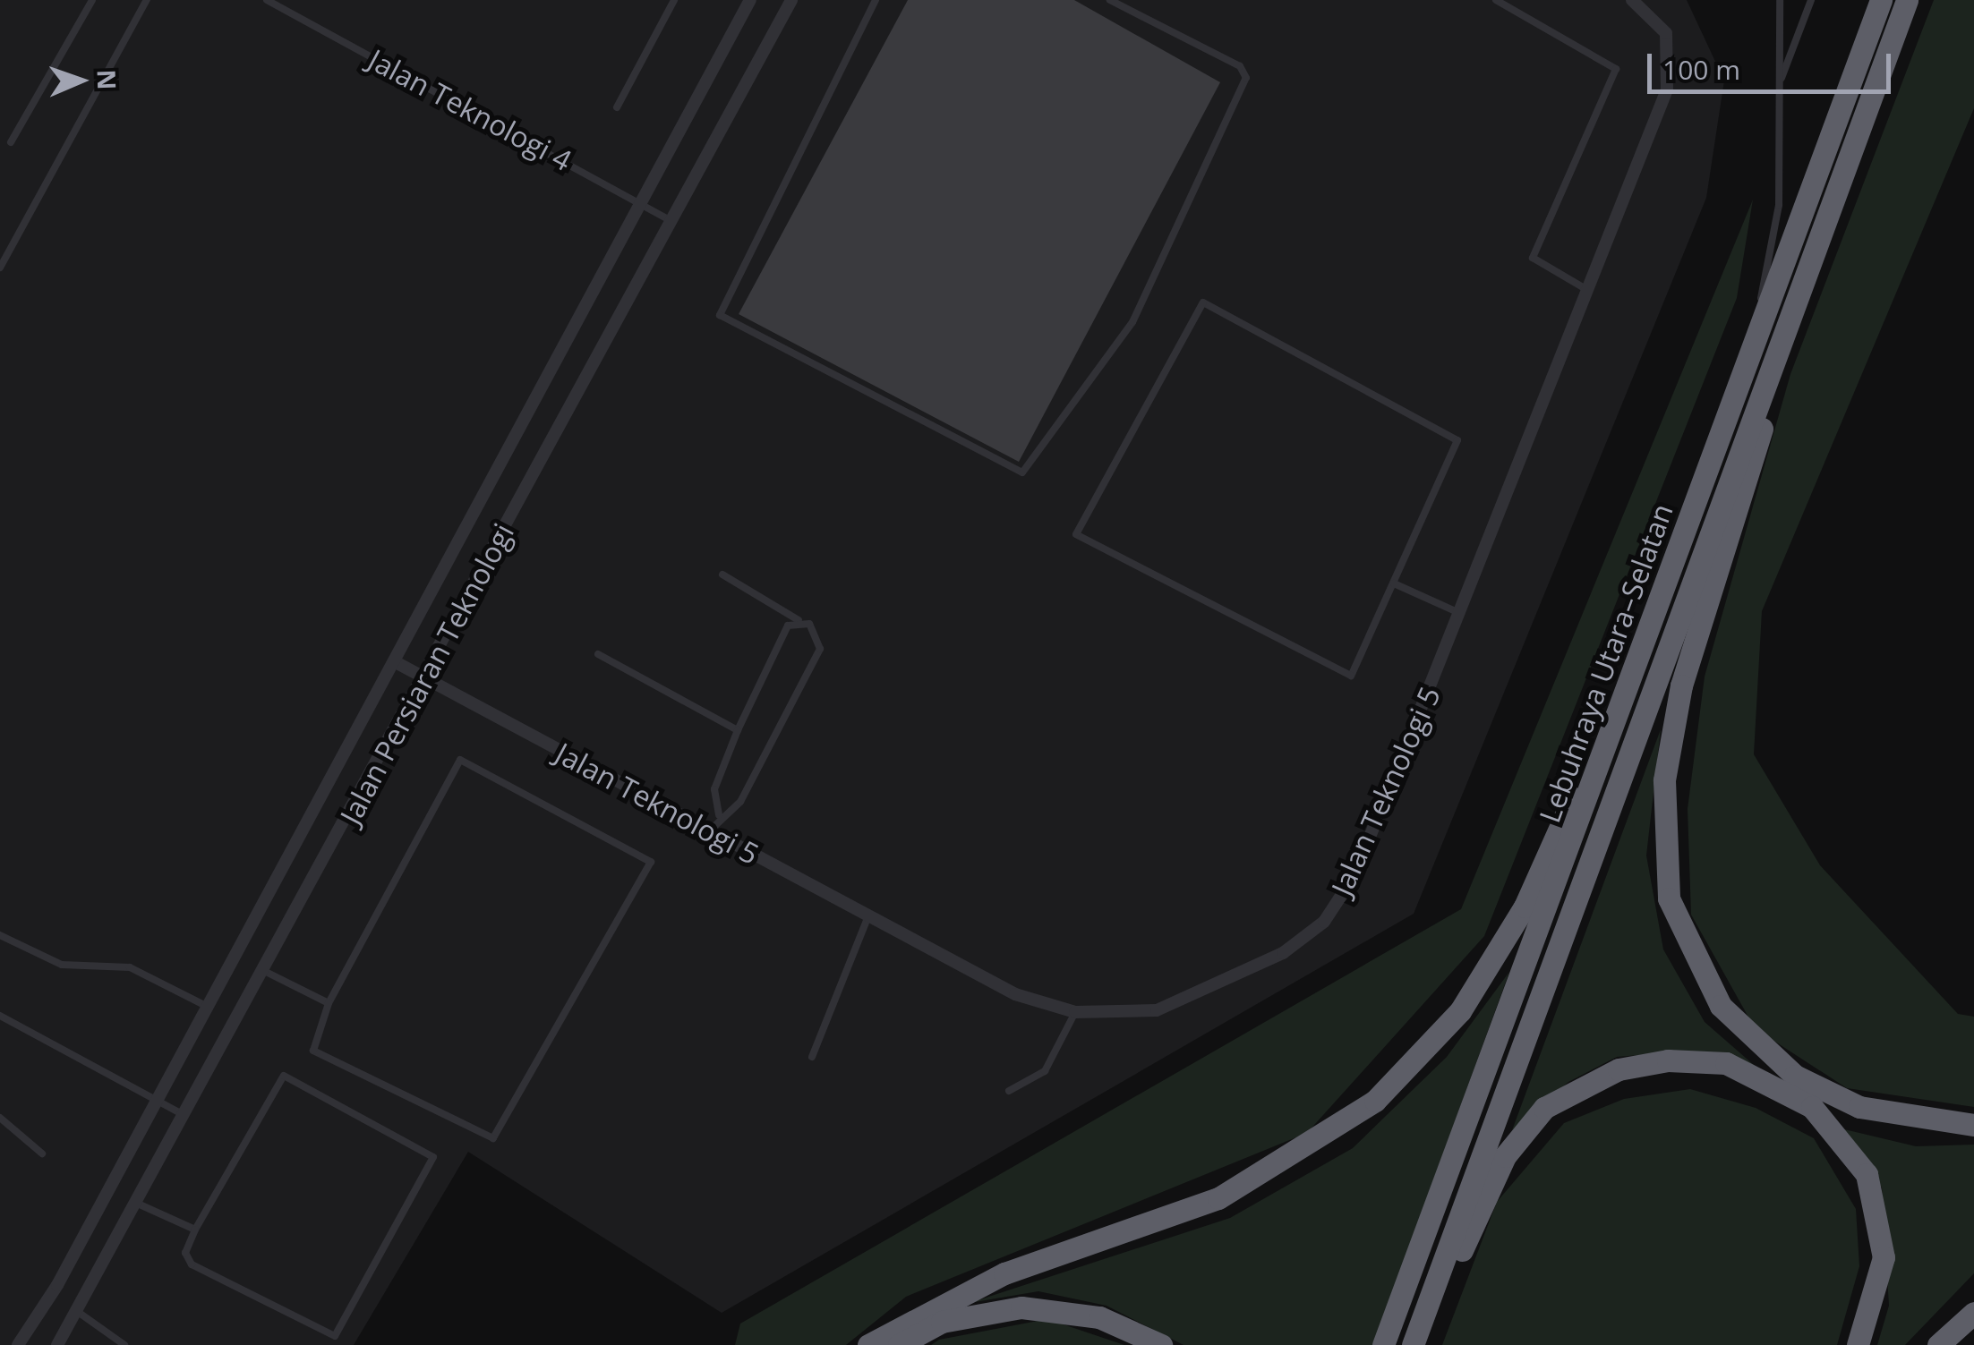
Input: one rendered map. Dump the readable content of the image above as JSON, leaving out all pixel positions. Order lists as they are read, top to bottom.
{
  "streets": {
    "highway": ["Lebuhraya Utara–Selatan"],
    "street": ["Jalan Persiaran Teknologi", "Jalan Teknologi 5"],
    "lane": ["Jalan Teknologi 4"]
  },
  "crossings": [
    ["Jalan Teknologi 4", "Jalan Persiaran Teknologi"],
    ["Jalan Persiaran Teknologi", "Jalan Teknologi 5"]
  ],
  "scale_bar": "100 m",
  "north": "right"
}
